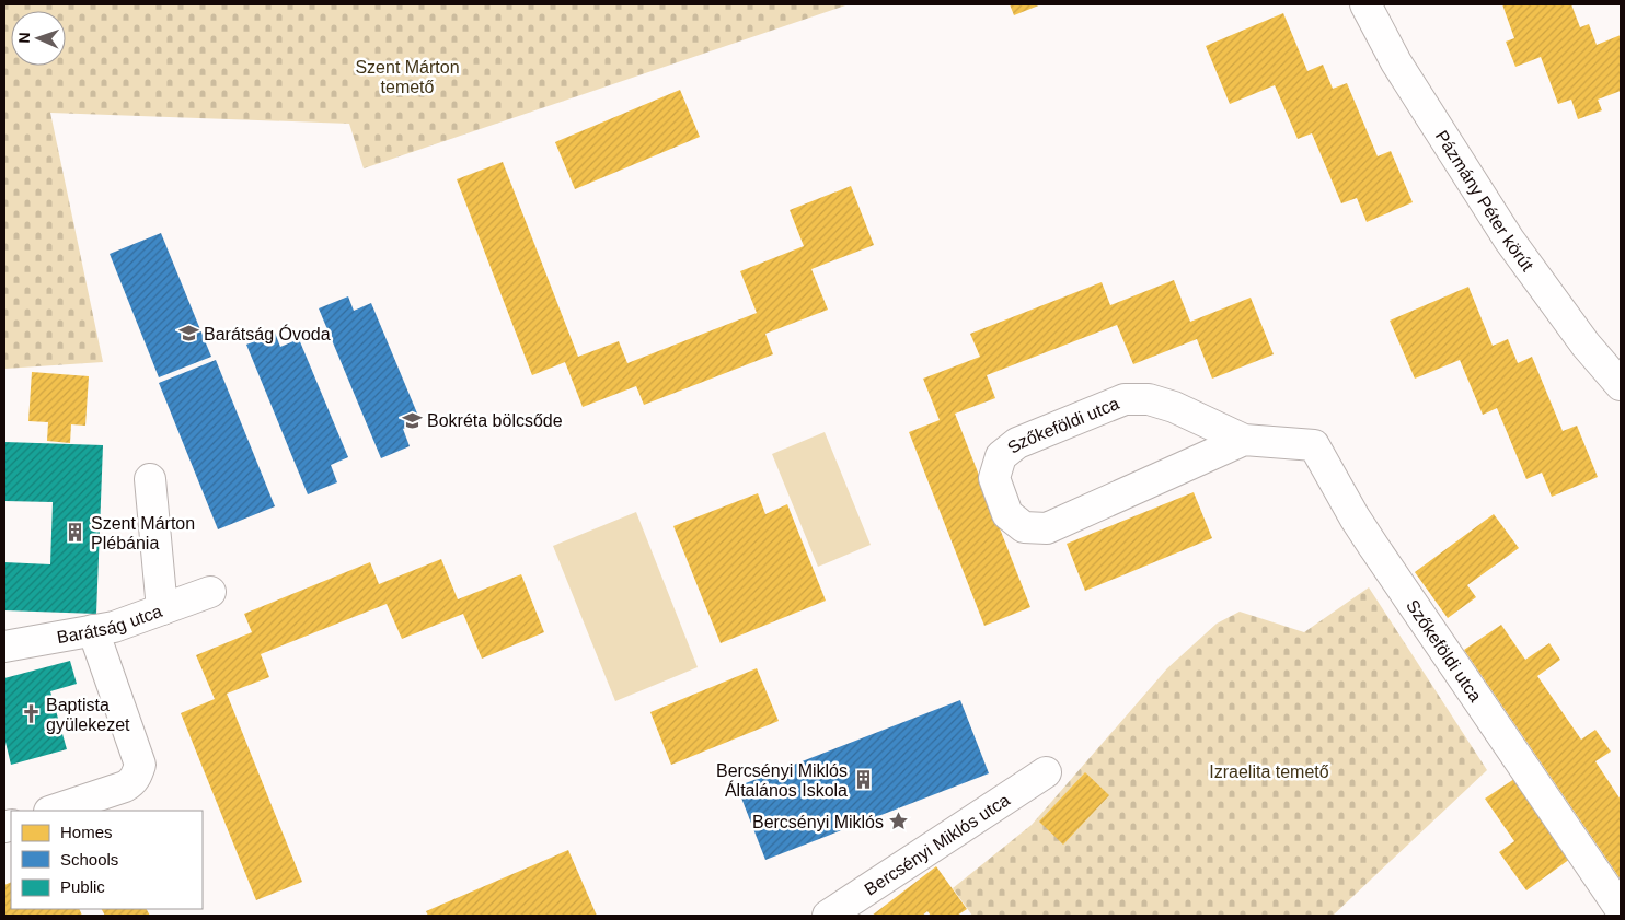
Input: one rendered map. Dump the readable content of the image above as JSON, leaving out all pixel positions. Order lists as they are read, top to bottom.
{
  "streets": {
    "street": [
      "Pázmány Péter körút",
      "Szőkeföldi utca",
      "Barátság utca",
      "Bercsényi Miklós utca"
    ]
  },
  "parks": ["Szent Márton temető", "Izraelita temető"],
  "places": {
    "school or university": ["Barátság Óvoda", "Bokréta bölcsőde"],
    "building": ["Szent Márton Plébánia", "Bercsényi Miklós Általános Iskola"],
    "church": ["Baptista gyülekezet"],
    "place": ["Bercsényi Miklós"]
  },
  "legend": ["Homes", "Schools", "Public"],
  "north": "left"
}
